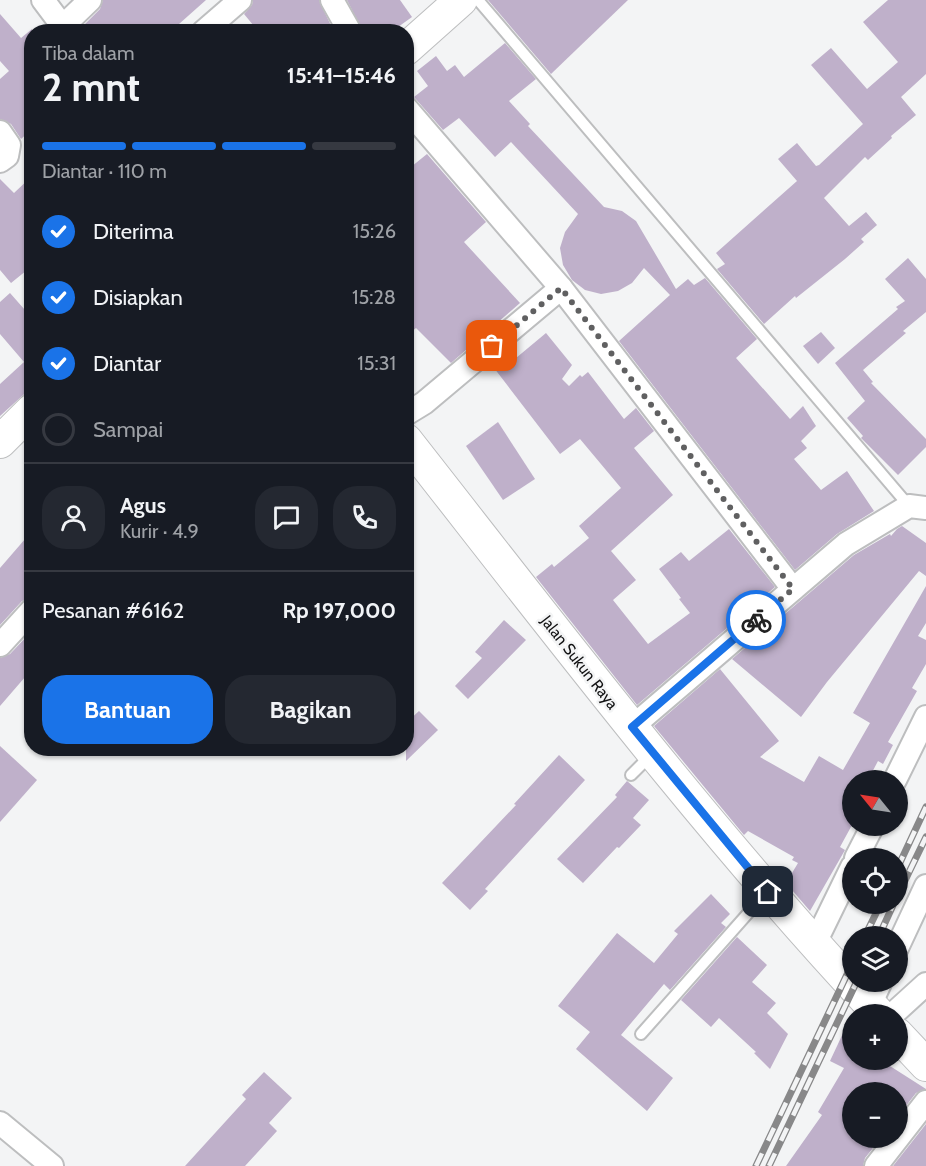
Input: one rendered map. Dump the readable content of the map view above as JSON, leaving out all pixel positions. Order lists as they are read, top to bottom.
{
  "streets": {
    "street": ["Jalan Sukun Raya"]
  },
  "north": "top left",
  "page": {
    "heading": ["2 mnt", "Tiba dalam", "15:41–15:46"],
    "panel": [
      "Agus",
      "Kurir · 4.9",
      "Pesanan #6162",
      "Rp 197,000"
    ],
    "bar": "Diantar · 110 m",
    "list": [
      ["Diterima", "15:26"],
      ["Disiapkan", "15:28"],
      ["Diantar", "15:31"],
      "Sampai"
    ],
    "buttons": ["Bantuan", "Bagikan"],
    "map_buttons": ["+", "−"]
  }
}
